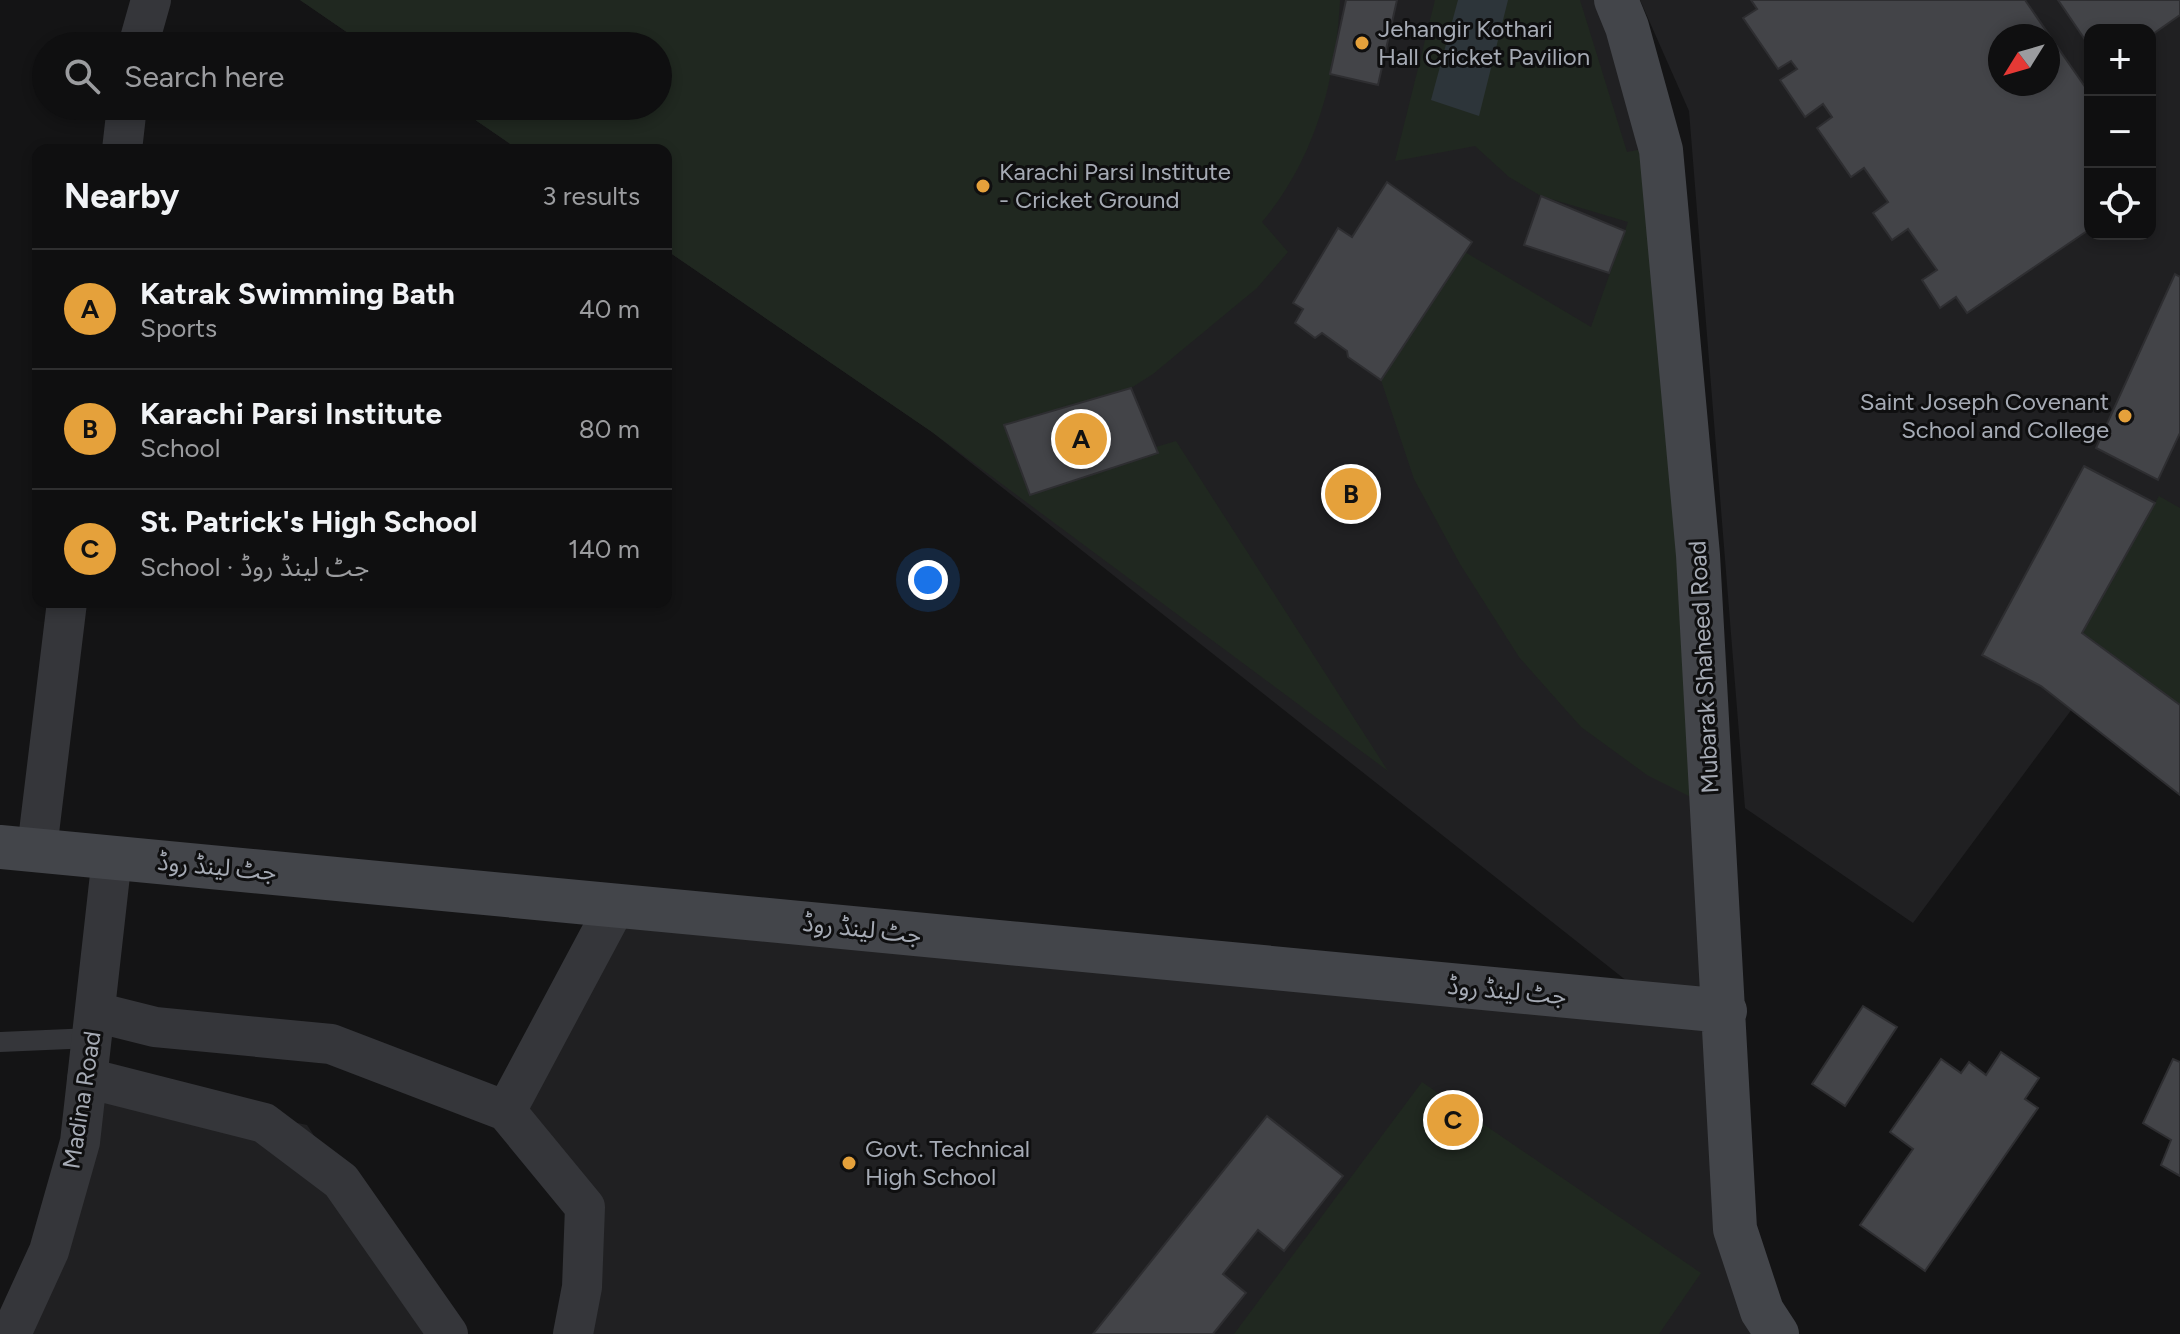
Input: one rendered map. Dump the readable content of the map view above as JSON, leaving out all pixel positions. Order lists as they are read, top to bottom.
{
  "streets": {
    "street": ["Mubarak Shaheed Road", "جٹ لینڈ روڈ", "Madina Road"]
  },
  "crossings": [
    ["Mubarak Shaheed Road", "جٹ لینڈ روڈ"],
    ["جٹ لینڈ روڈ", "Madina Road"]
  ],
  "places": [
    "Jehangir Kothari Hall Cricket Pavilion",
    "Karachi Parsi Institute - Cricket Ground",
    "Saint Joseph Covenant School and College",
    "Govt. Technical High School"
  ],
  "north": "bottom left",
  "page": {
    "map_buttons": ["+", "−"],
    "search": "Search here",
    "heading": ["Nearby", "3 results"],
    "list": [
      {
        "mark": "A",
        "name": "Katrak Swimming Bath",
        "note": "Sports",
        "value": "40 m"
      },
      {
        "mark": "B",
        "name": "Karachi Parsi Institute",
        "note": "School",
        "value": "80 m"
      },
      {
        "mark": "C",
        "name": "St. Patrick's High School",
        "note": "School · جٹ لینڈ روڈ",
        "value": "140 m"
      }
    ],
    "pins": ["A", "B", "C"]
  }
}
